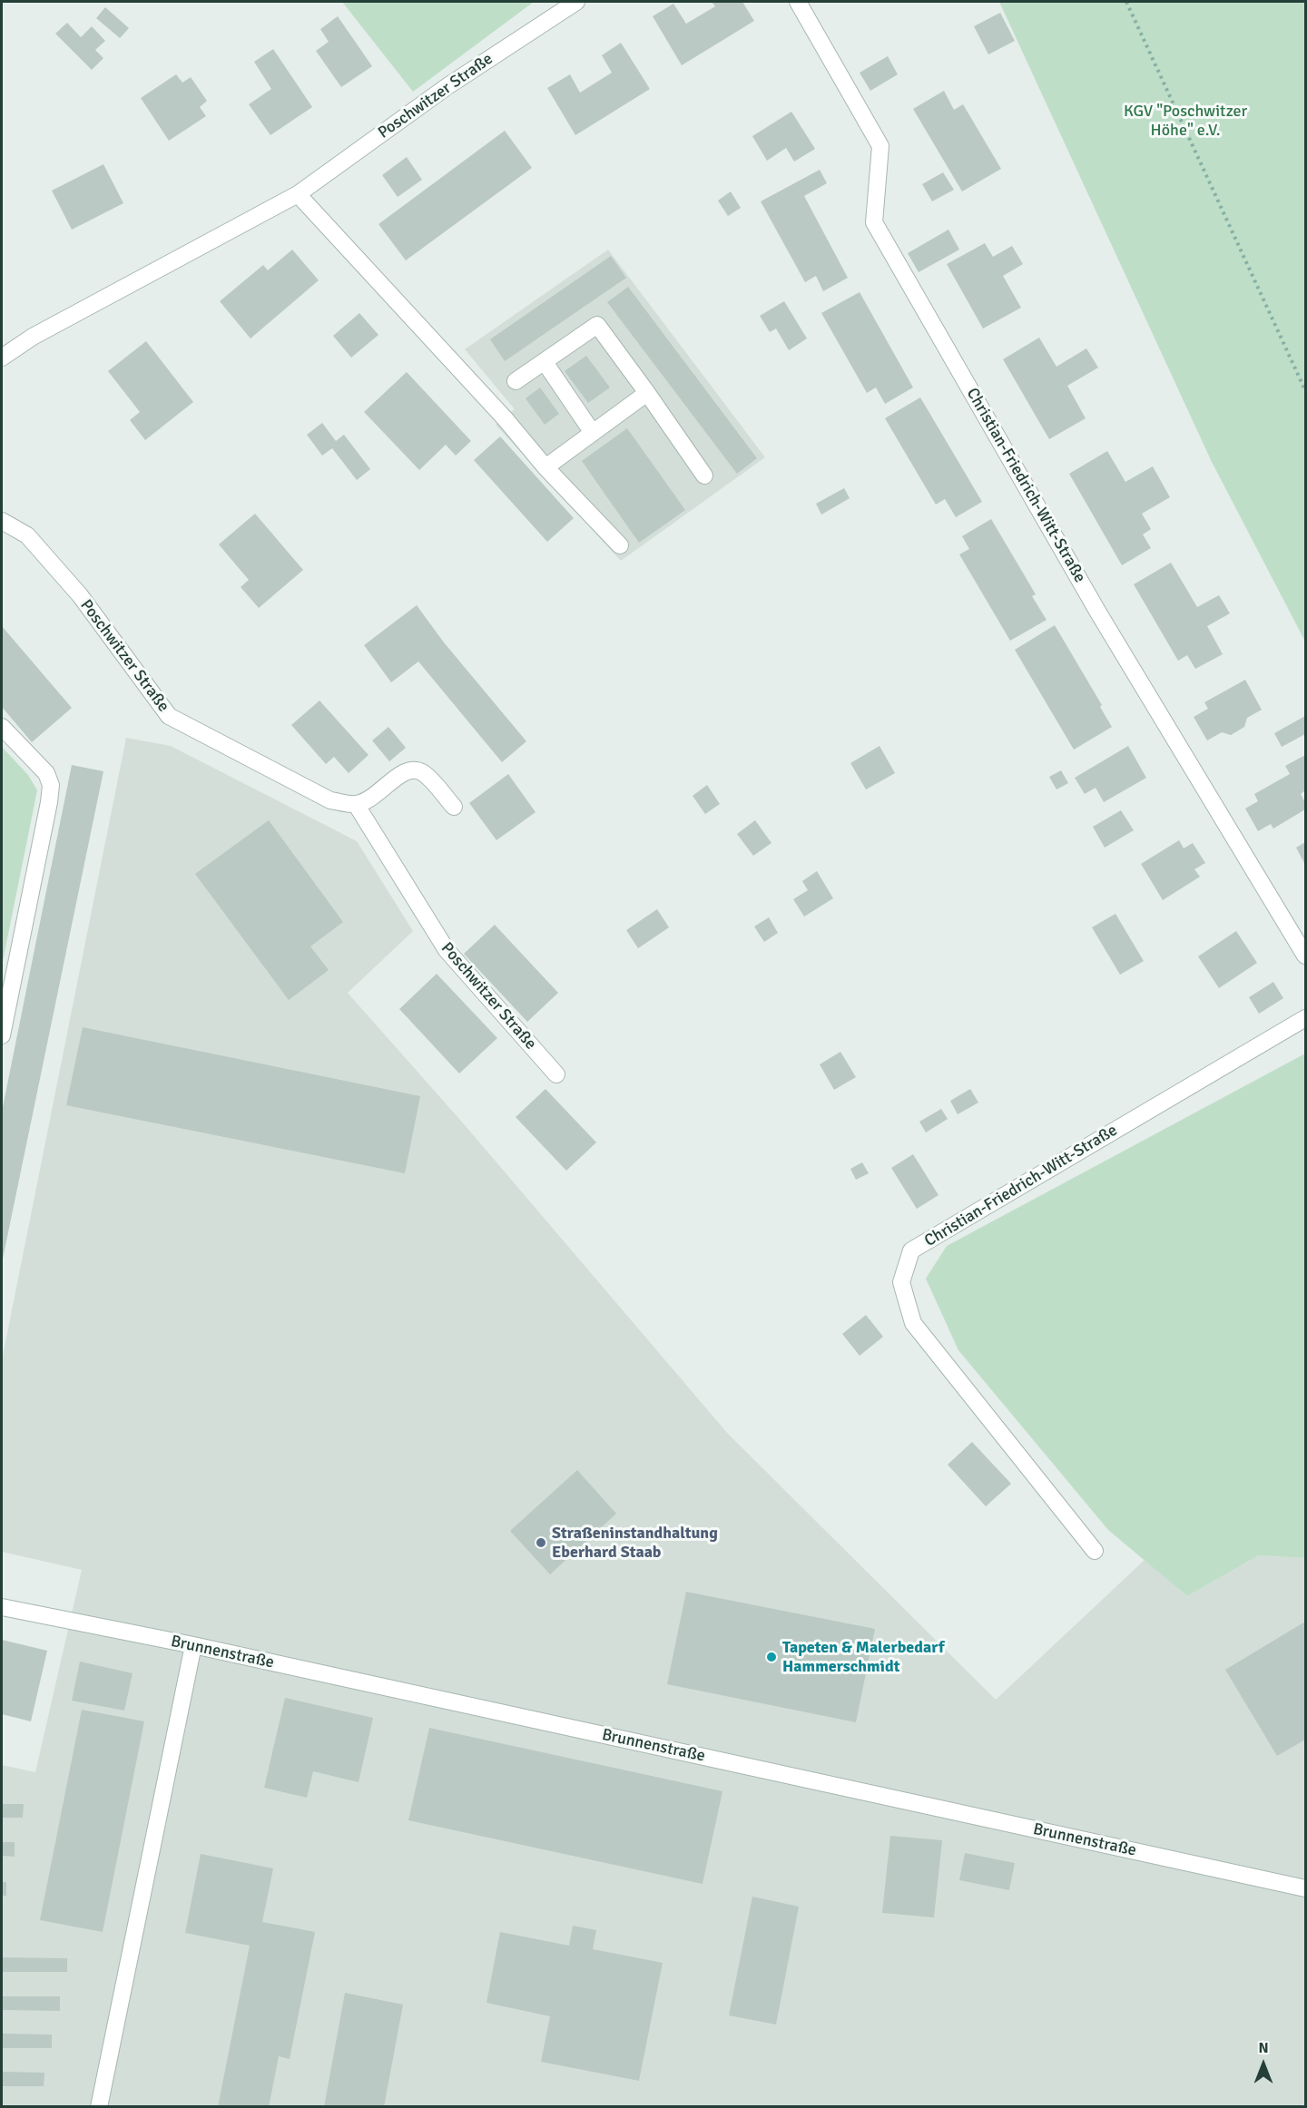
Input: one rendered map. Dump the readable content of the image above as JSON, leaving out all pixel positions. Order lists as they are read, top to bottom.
{
  "streets": {
    "street": ["Poschwitzer Straße", "Christian-Friedrich-Witt-Straße", "Brunnenstraße"]
  },
  "parks": ["KGV \"Poschwitzer Höhe\" e.V."],
  "places": ["Straßeninstandhaltung Eberhard Staab", "Tapeten & Malerbedarf Hammerschmidt"],
  "north": "top"
}
